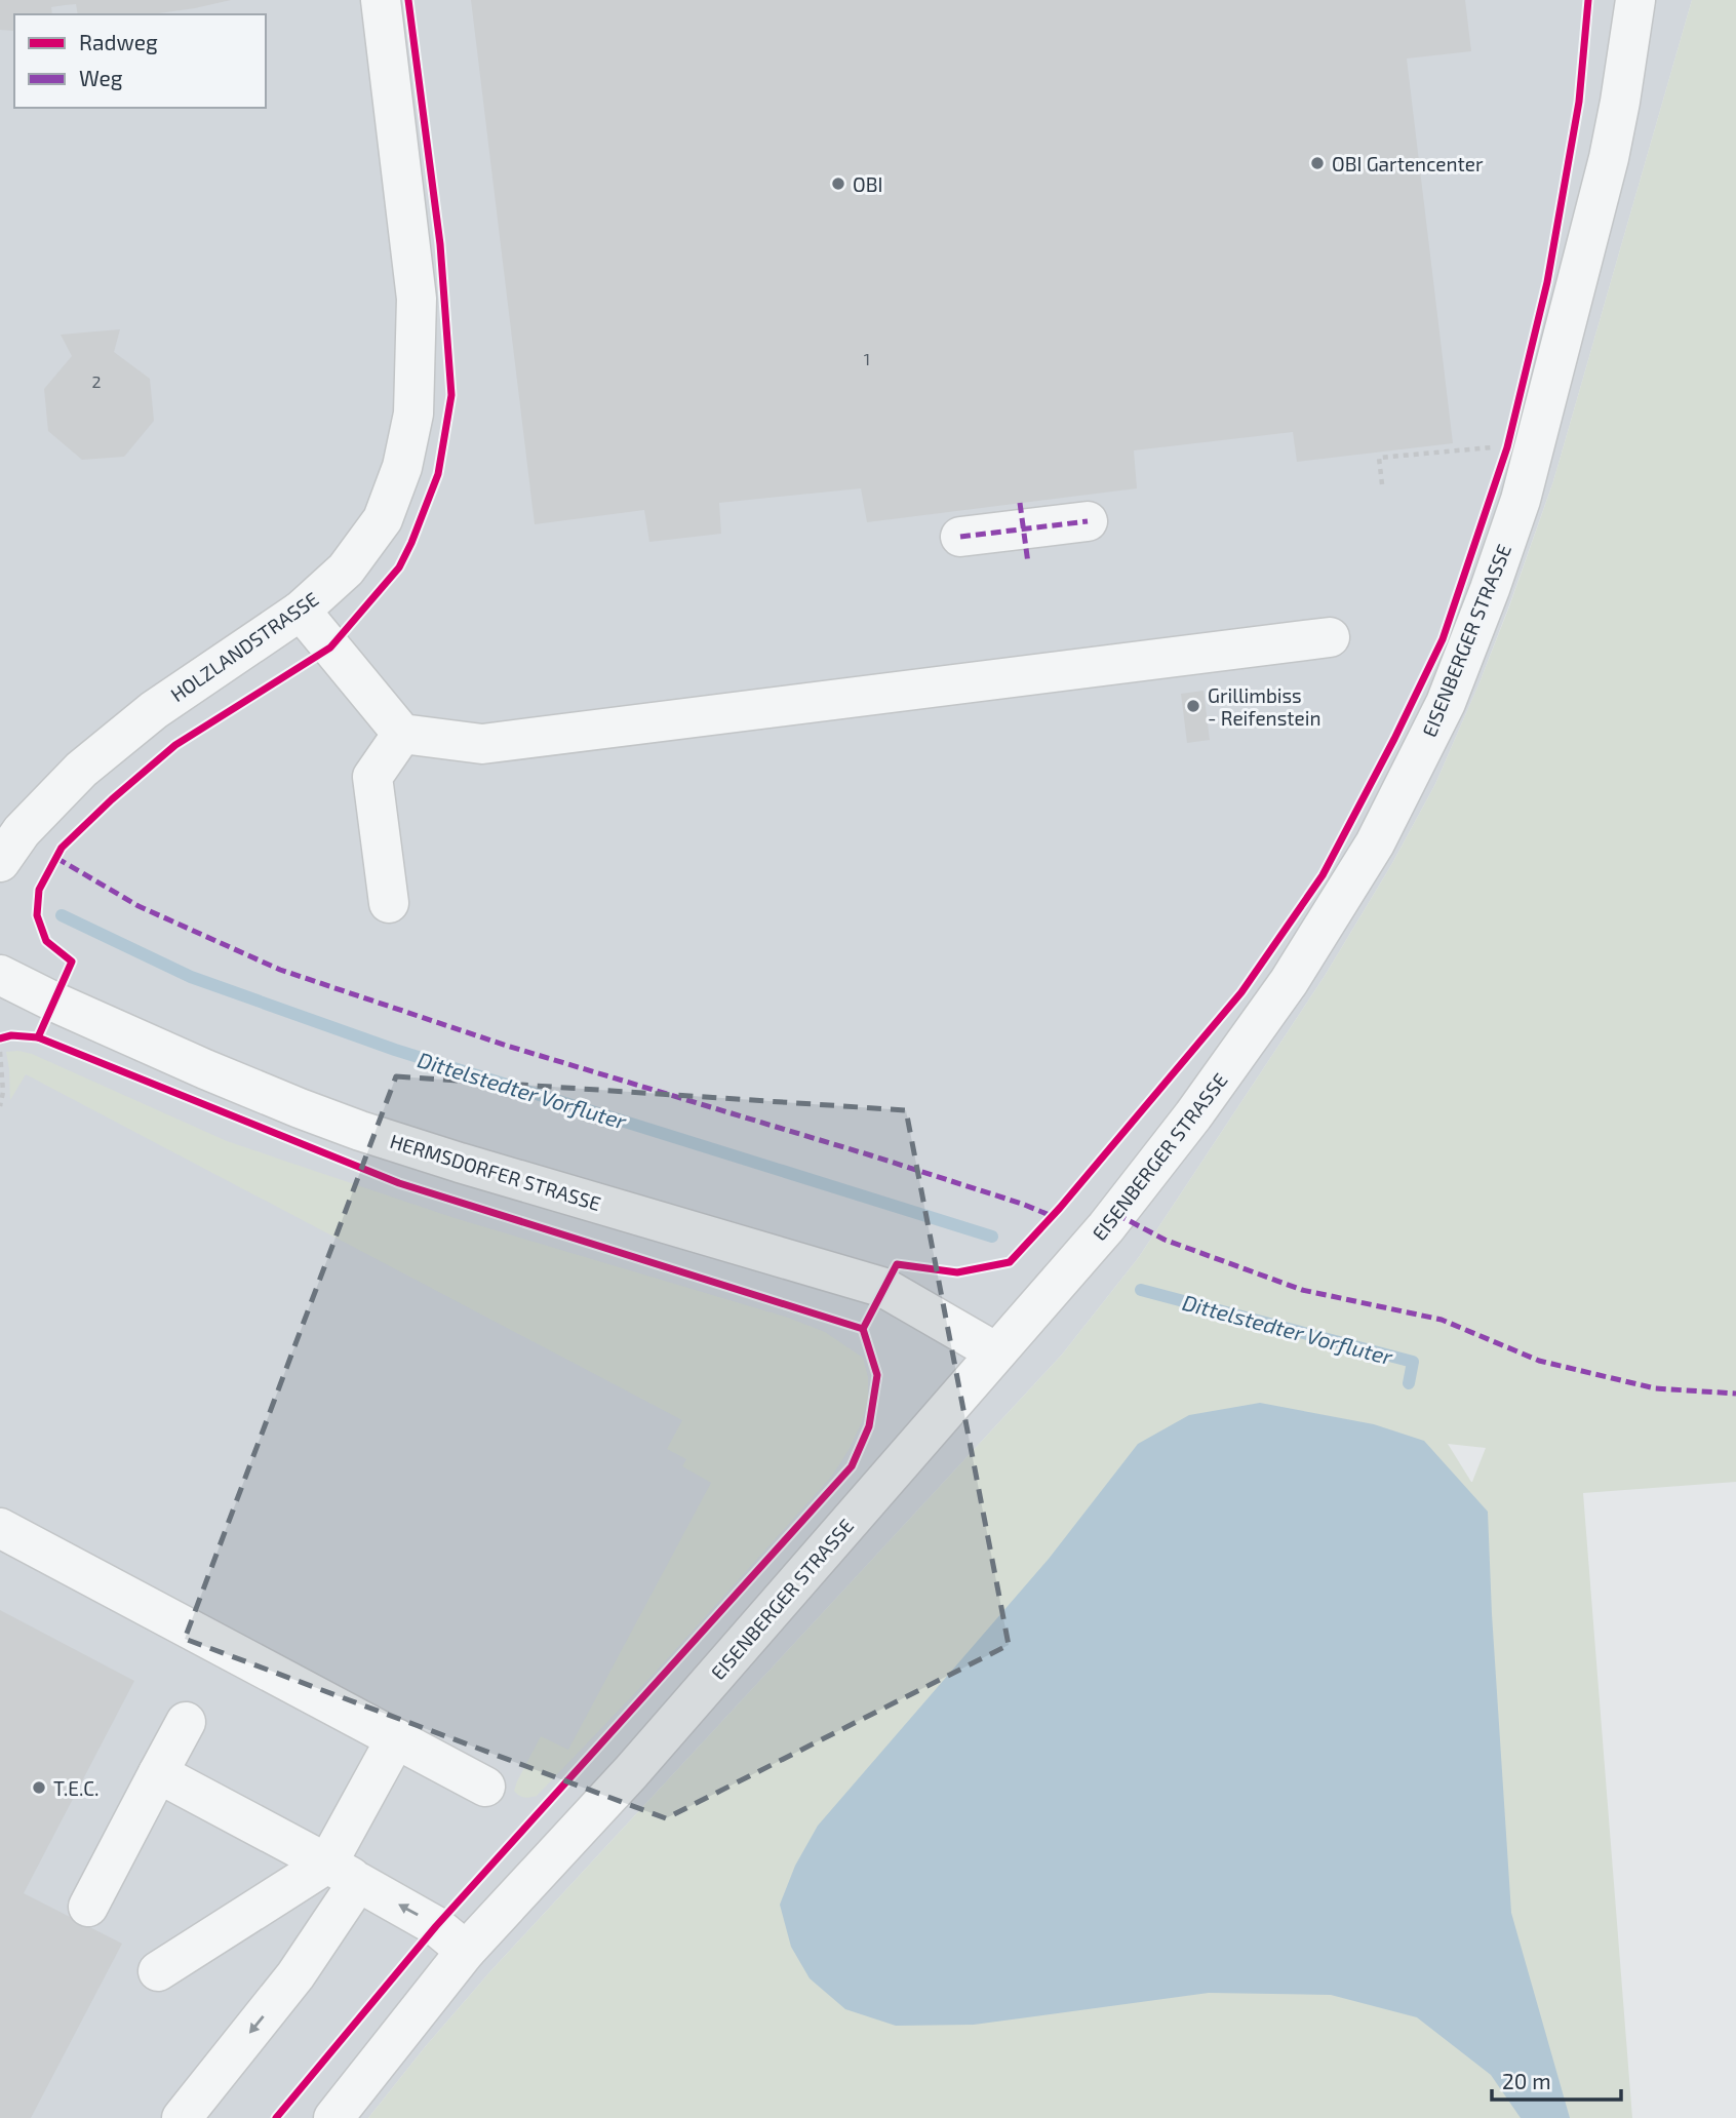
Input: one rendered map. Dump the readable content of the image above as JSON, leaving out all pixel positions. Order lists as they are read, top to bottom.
{
  "streets": {
    "street": ["EISENBERGER STRASSE", "HOLZLANDSTRASSE", "HERMSDORFER STRASSE"]
  },
  "crossings": [
    ["EISENBERGER STRASSE", "HERMSDORFER STRASSE"]
  ],
  "water": ["Dittelstedter Vorfluter"],
  "places": [
    "OBI Gartencenter",
    "OBI",
    "Grillimbiss - Reifenstein",
    "T.E.C."
  ],
  "house_numbers": ["1", "2"],
  "legend": ["Radweg", "Weg"],
  "scale_bar": "20 m"
}
